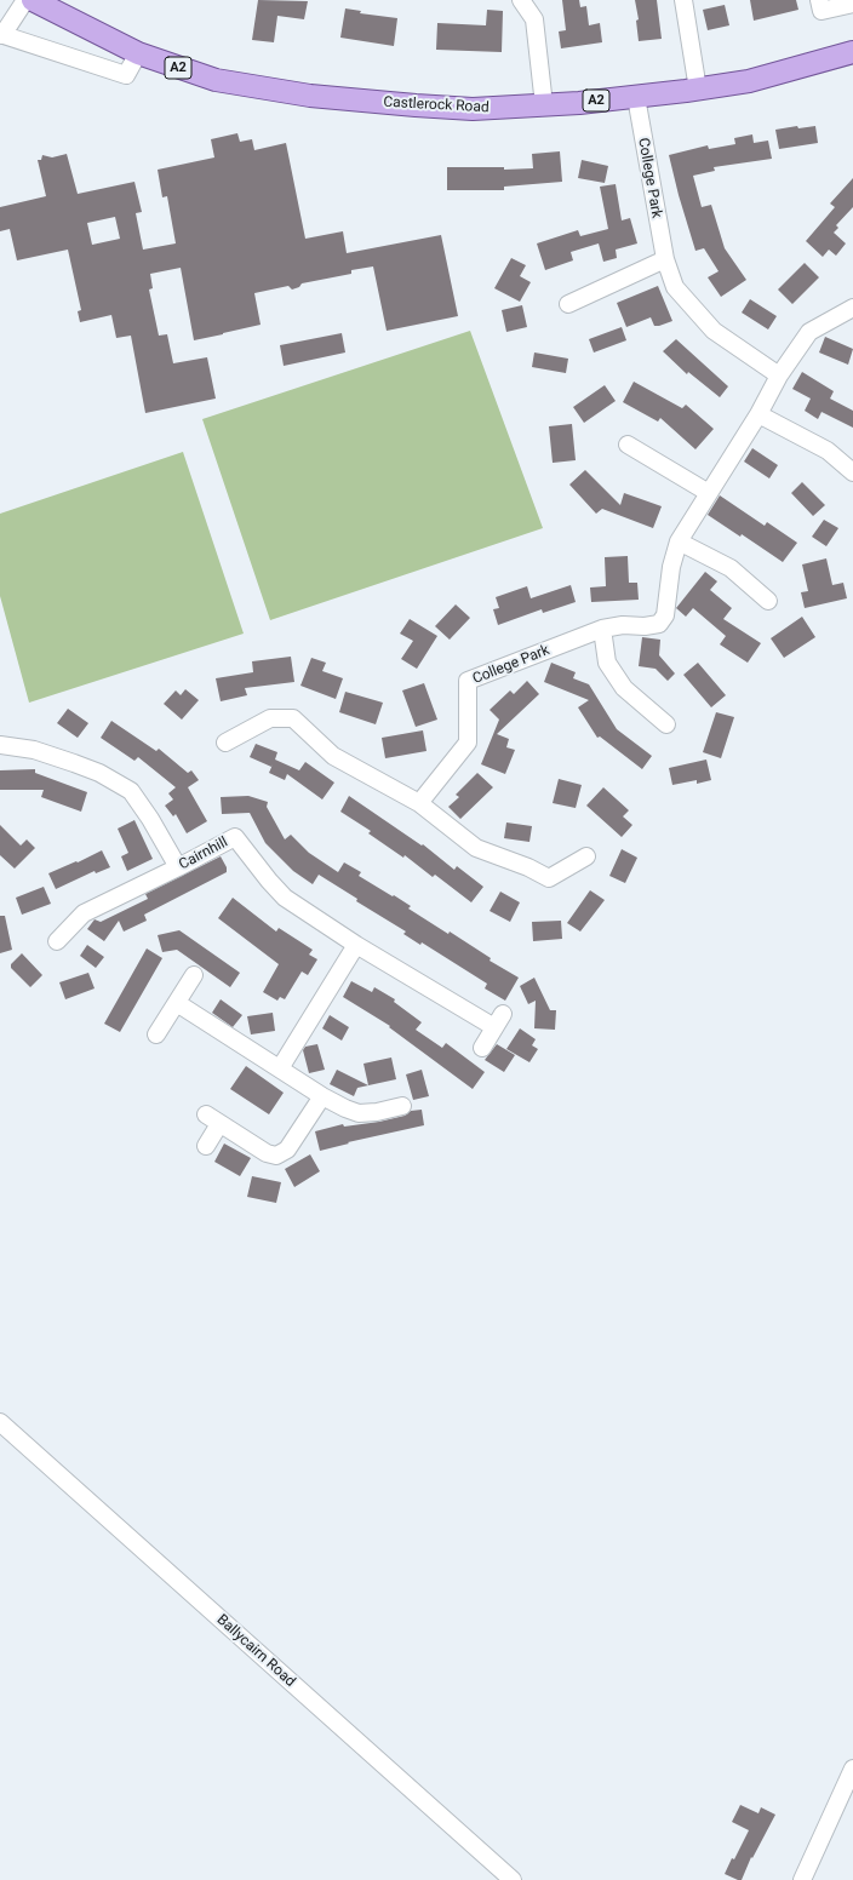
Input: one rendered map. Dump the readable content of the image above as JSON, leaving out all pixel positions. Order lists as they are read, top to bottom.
{
  "streets": {
    "main road": ["A2", "Castlerock Road"],
    "street": ["College Park", "Cairnhill", "Ballycairn Road"]
  },
  "crossings": [
    ["Castlerock Road", "College Park"]
  ]
}
